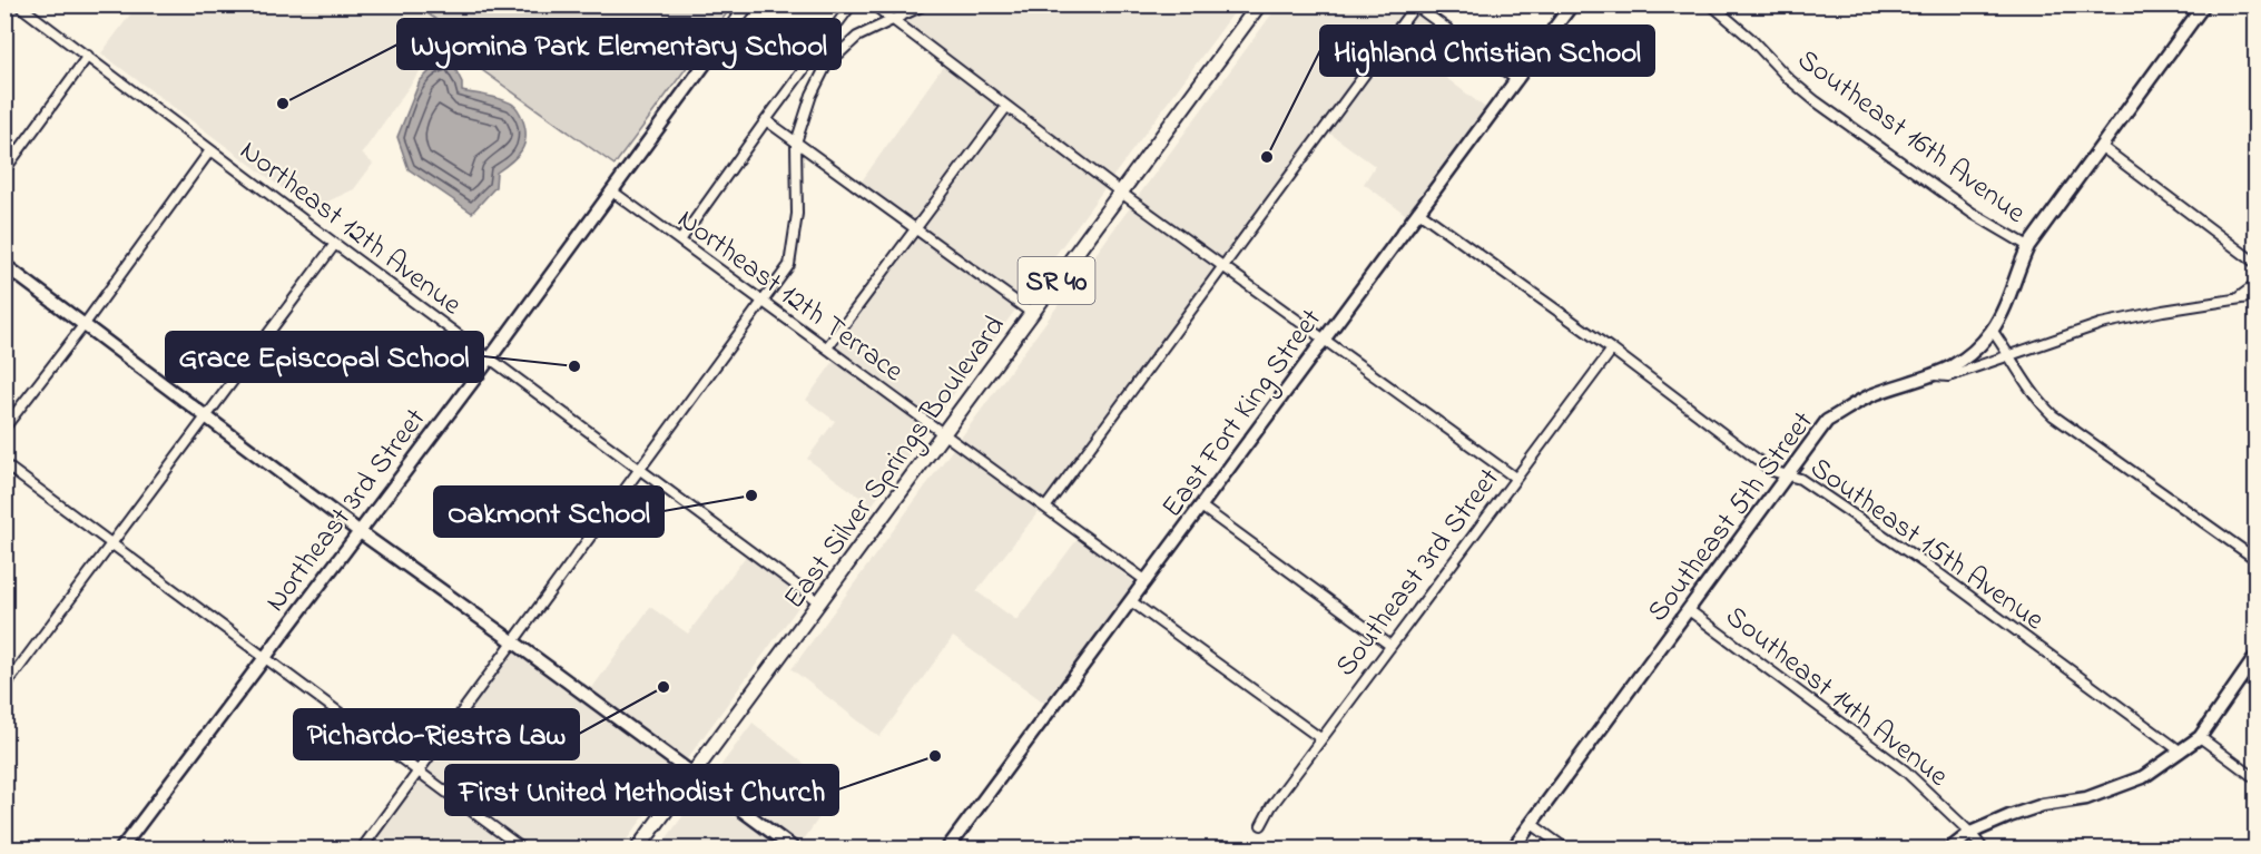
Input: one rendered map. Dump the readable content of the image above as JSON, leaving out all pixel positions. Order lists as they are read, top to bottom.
{
  "streets": {
    "main road": ["SR 40", "East Silver Springs Boulevard"],
    "street": [
      "Southeast 16th Avenue",
      "Northeast 12th Avenue",
      "Northeast 12th Terrace",
      "East Fort King Street",
      "Northeast 3rd Street",
      "Southeast 5th Street",
      "Southeast 15th Avenue",
      "Southeast 3rd Street",
      "Southeast 14th Avenue"
    ]
  },
  "crossings": [
    ["Southeast 16th Avenue", "Southeast 5th Street"],
    ["Northeast 12th Avenue", "East Silver Springs Boulevard"],
    ["Northeast 12th Avenue", "Northeast 3rd Street"],
    ["Northeast 12th Terrace", "East Fort King Street"],
    ["Northeast 12th Terrace", "East Silver Springs Boulevard"],
    ["Northeast 12th Terrace", "Northeast 3rd Street"],
    ["East Fort King Street", "Southeast 15th Avenue"],
    ["Southeast 5th Street", "Southeast 15th Avenue"],
    ["Southeast 5th Street", "Southeast 14th Avenue"],
    ["Southeast 15th Avenue", "Southeast 3rd Street"]
  ],
  "places": [
    "Wyomina Park Elementary School",
    "Highland Christian School",
    "Grace Episcopal School",
    "Oakmont School",
    "Pichardo-Riestra Law",
    "First United Methodist Church"
  ]
}
